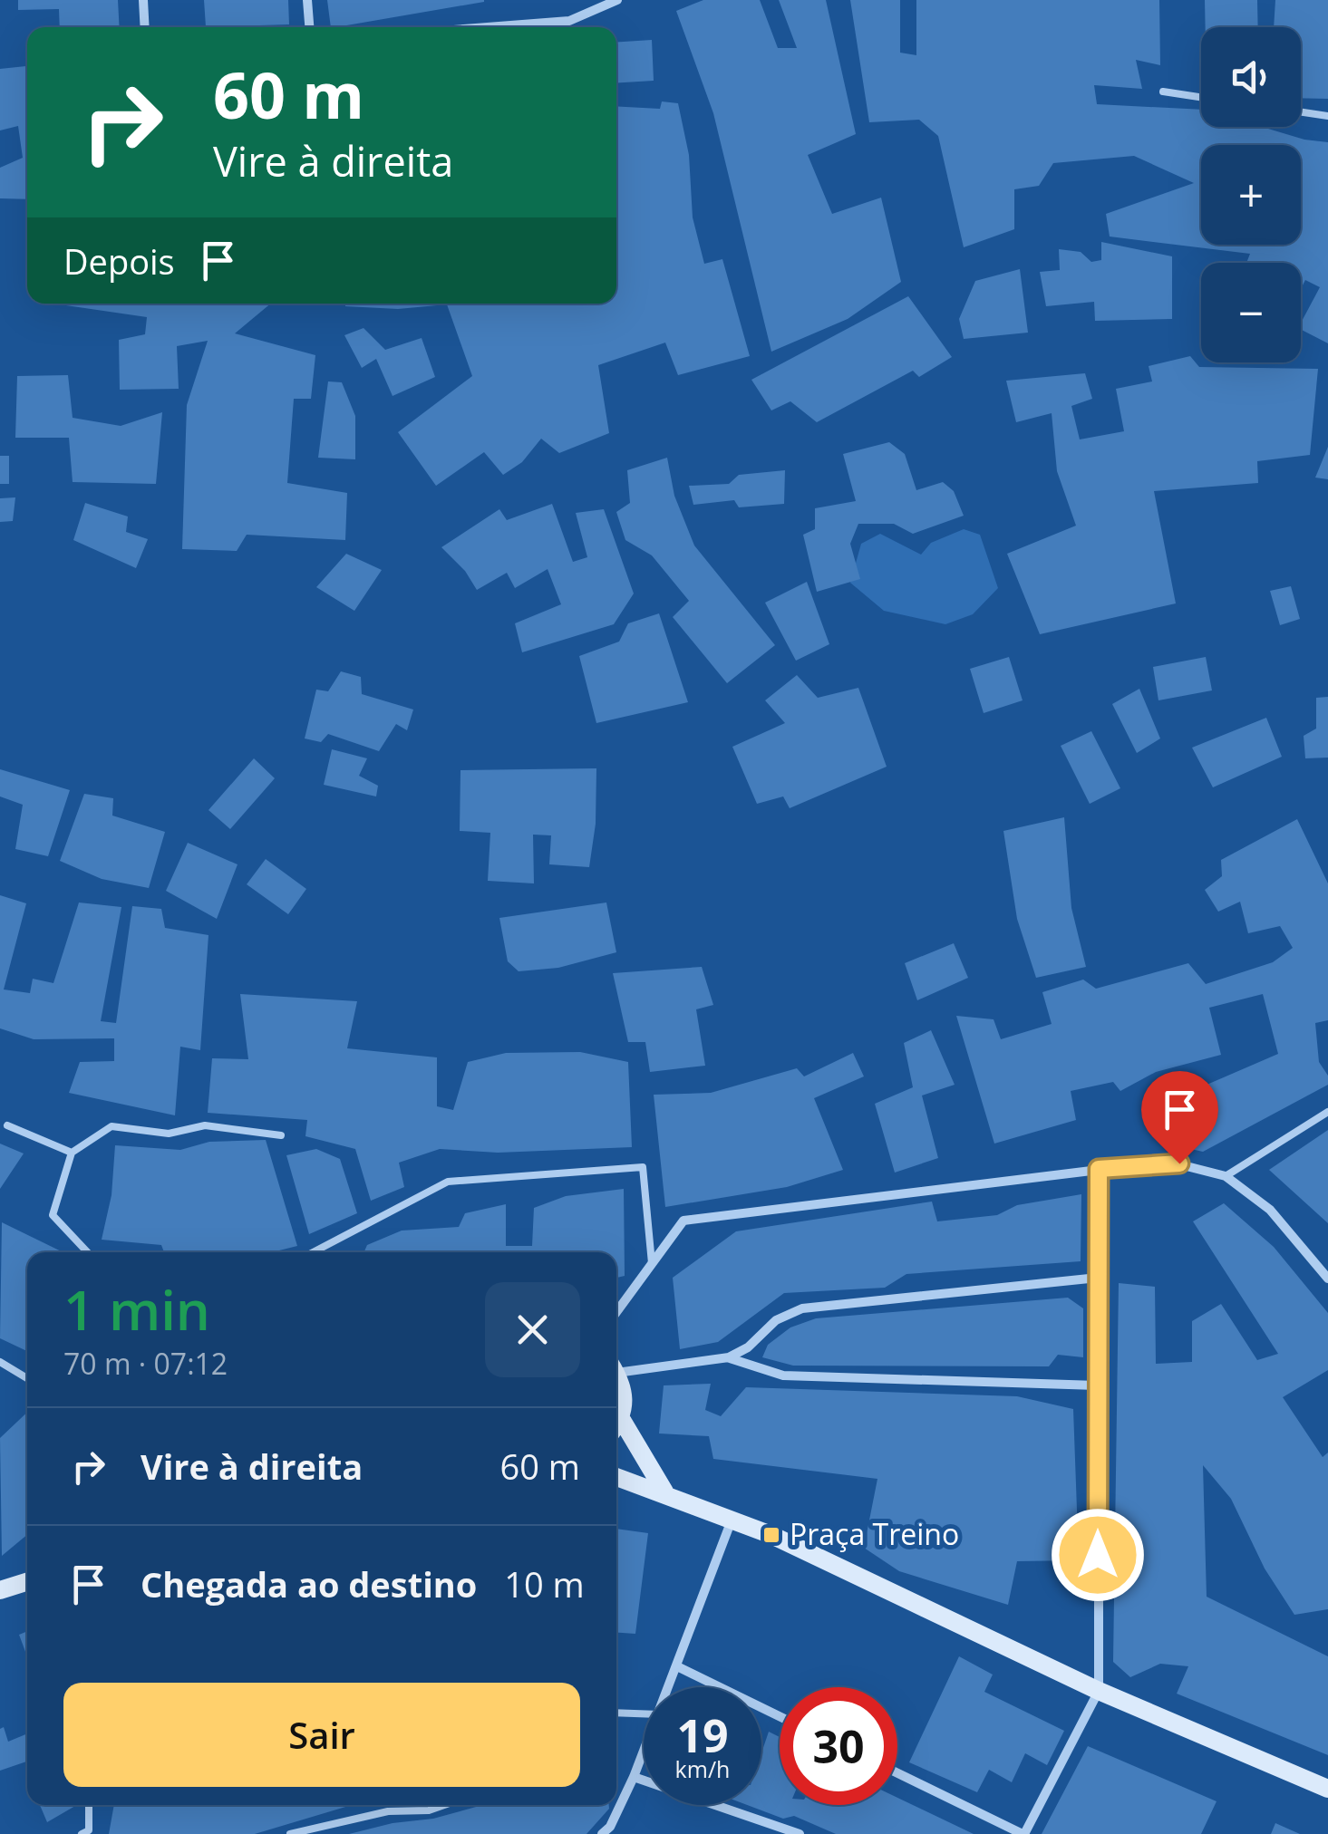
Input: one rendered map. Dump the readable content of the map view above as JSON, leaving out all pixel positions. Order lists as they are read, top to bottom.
{
  "places": {
    "transit": ["Praça Treino"]
  },
  "page": {
    "map_buttons": ["+", "−"],
    "turn": ["60 m", "Vire à direita"],
    "then": "Depois",
    "heading": ["1 min", "70 m · 07:12"],
    "list": [
      {
        "name": "Vire à direita",
        "value": "60 m"
      },
      {
        "name": "Chegada ao destino",
        "value": "10 m"
      }
    ],
    "buttons": "Sair",
    "speed": "19 km/h",
    "limit": "30"
  }
}
